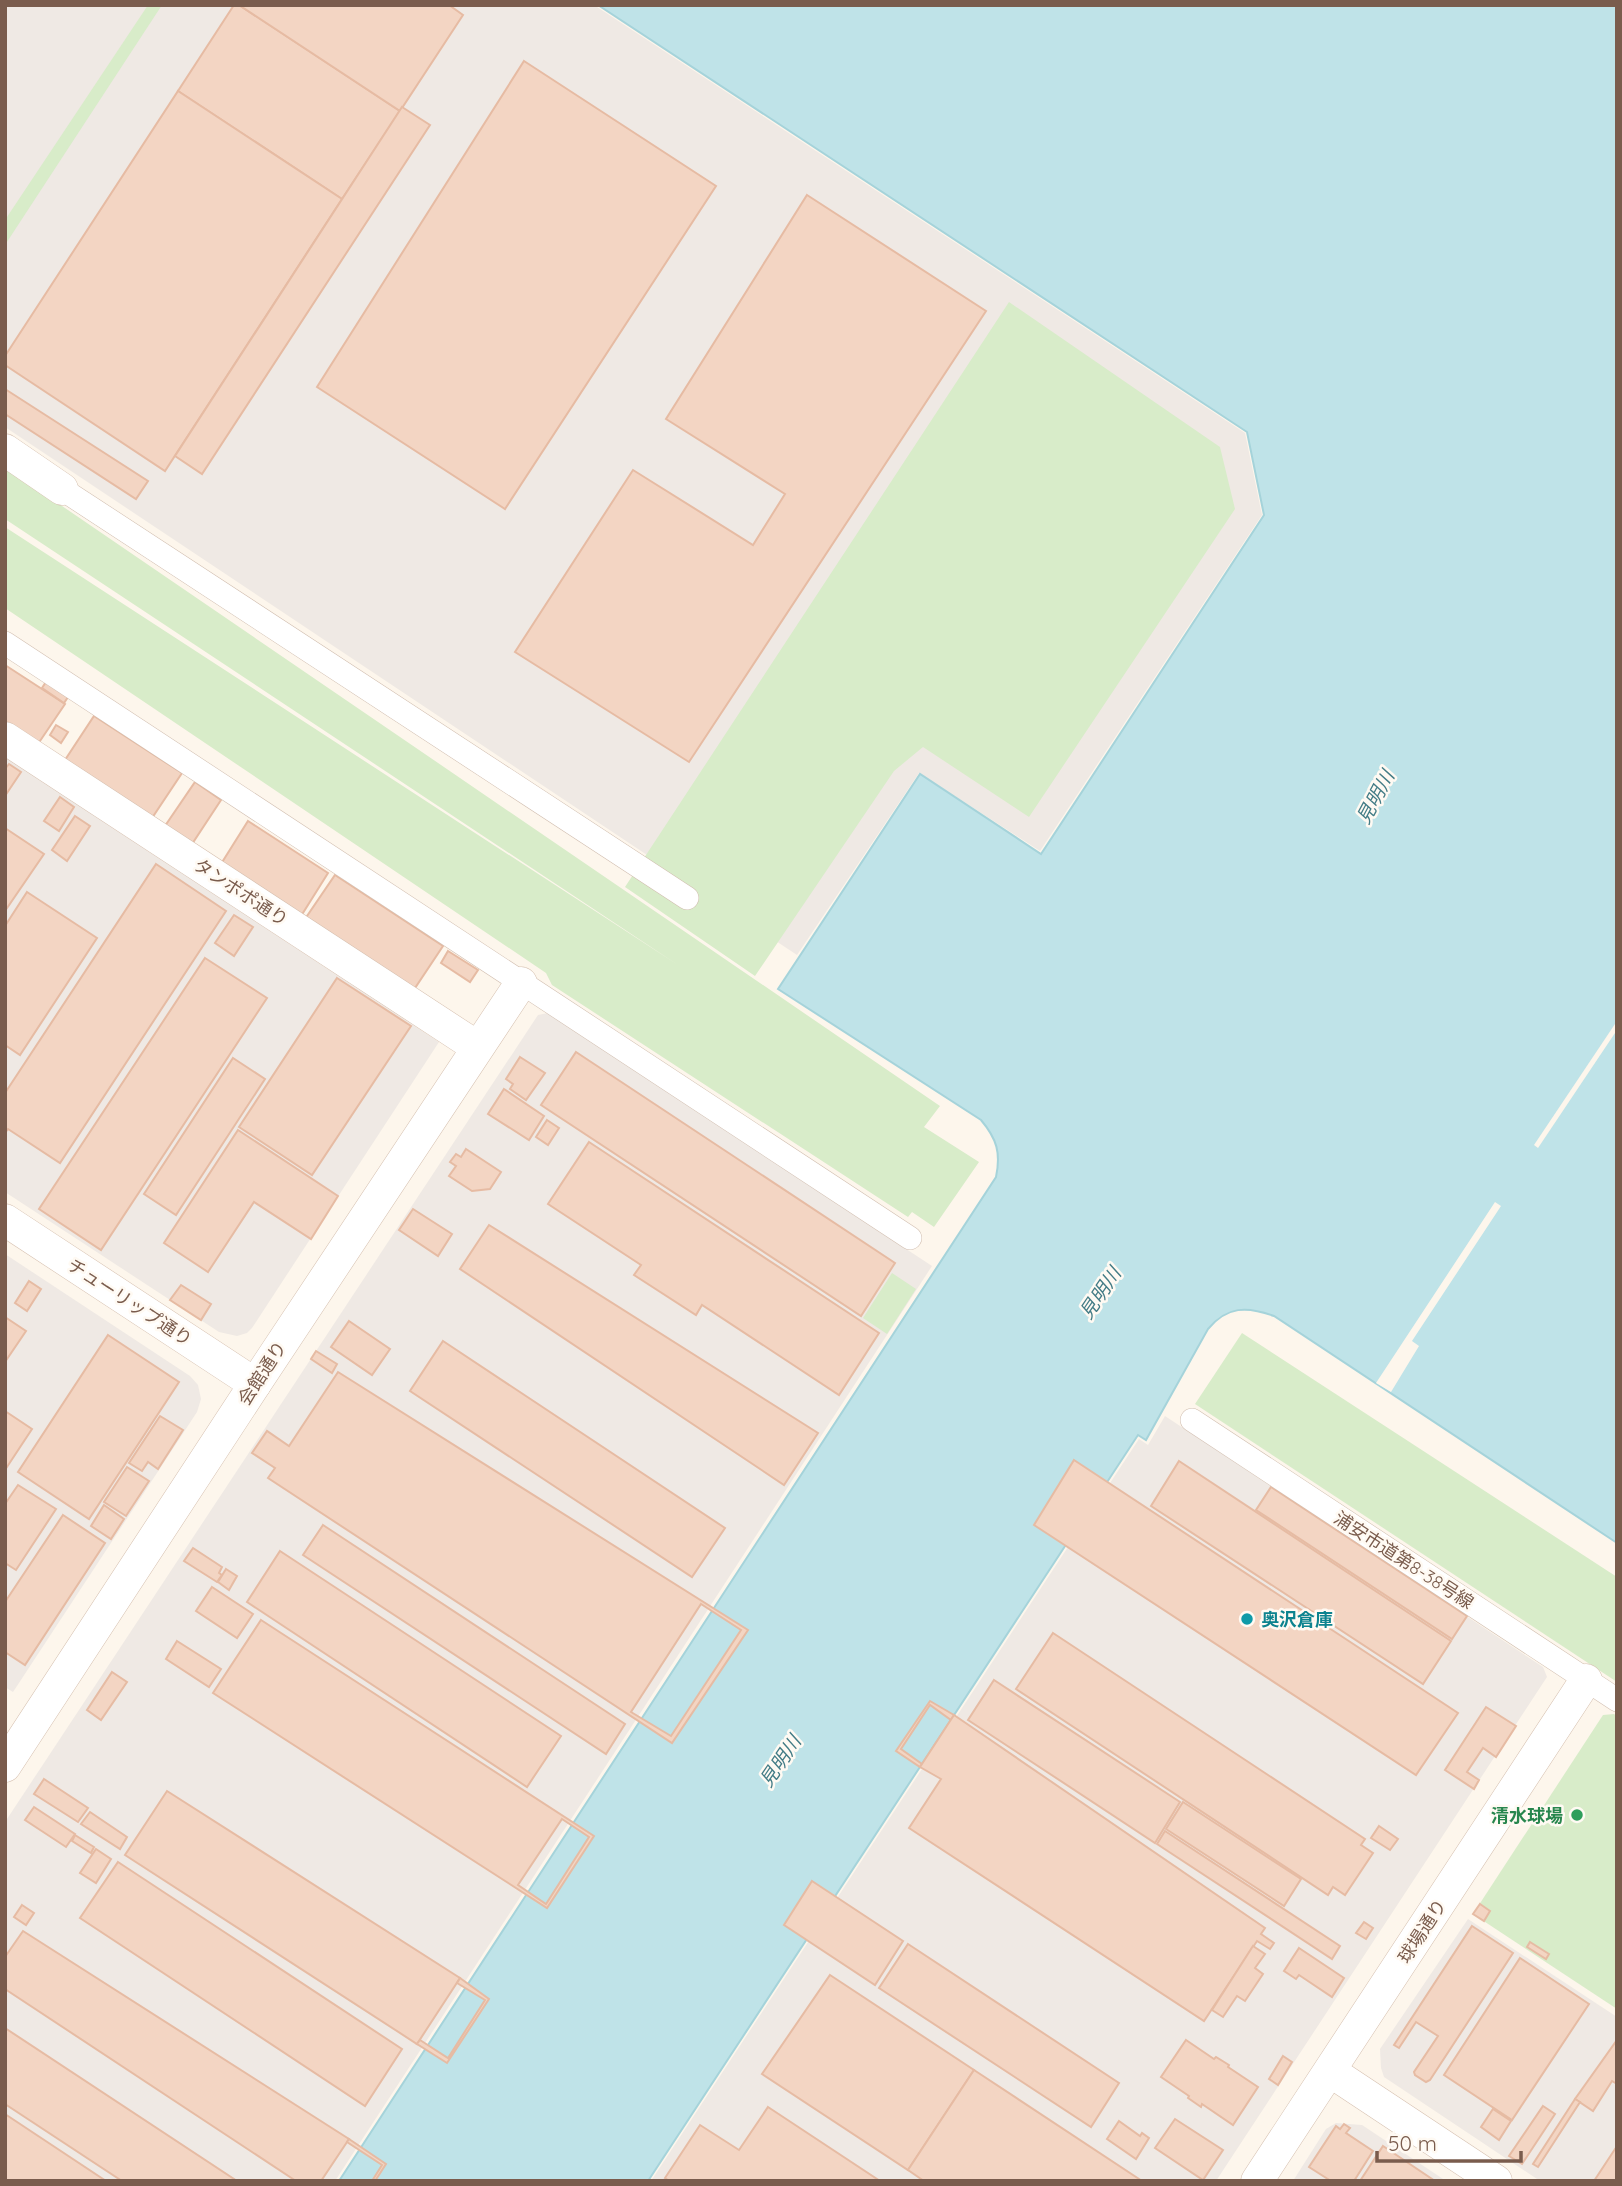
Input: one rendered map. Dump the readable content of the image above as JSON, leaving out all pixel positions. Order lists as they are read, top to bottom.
{
  "streets": {
    "street": [
      "タンポポ通り",
      "チューリップ通り",
      "会館通り",
      "浦安市道第8-38号線",
      "球場通り"
    ]
  },
  "crossings": [
    ["タンポポ通り", "会館通り"],
    ["チューリップ通り", "会館通り"],
    ["浦安市道第8-38号線", "球場通り"]
  ],
  "water": ["見明川"],
  "places": ["奥沢倉庫", "清水球場"],
  "scale_bar": "50 m"
}
